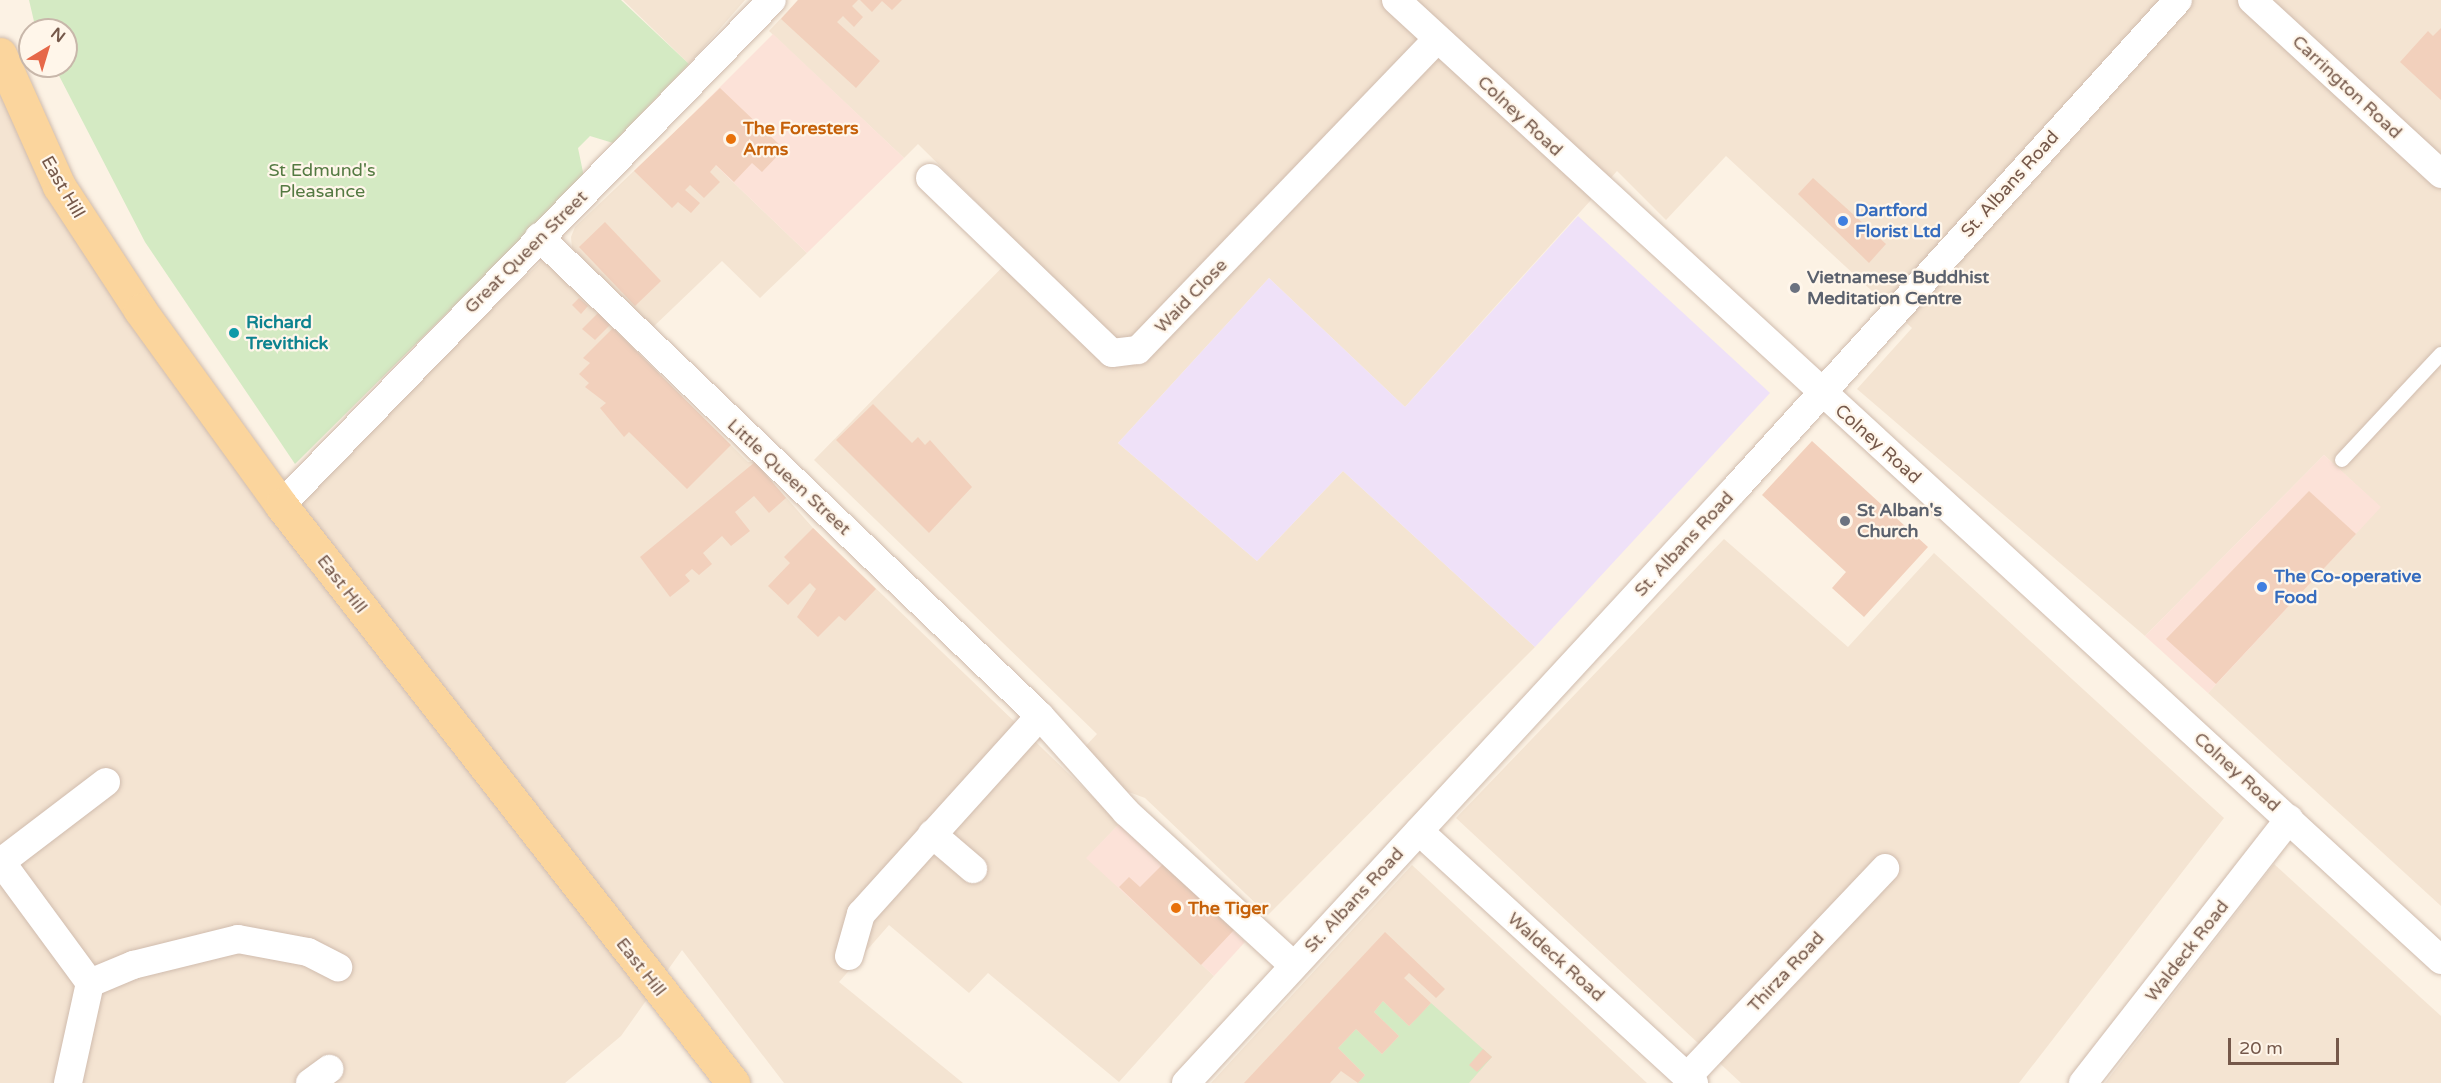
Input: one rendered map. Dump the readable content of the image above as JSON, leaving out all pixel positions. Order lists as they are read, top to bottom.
{
  "streets": {
    "main road": ["East Hill"],
    "street": [
      "Carrington Road",
      "Colney Road",
      "St. Albans Road",
      "Great Queen Street",
      "Waid Close",
      "Little Queen Street",
      "Waldeck Road",
      "Thirza Road"
    ]
  },
  "crossings": [
    ["Colney Road", "St. Albans Road"],
    ["Colney Road", "Waid Close"],
    ["Colney Road", "Waldeck Road"],
    ["St. Albans Road", "Little Queen Street"],
    ["St. Albans Road", "Waldeck Road"],
    ["East Hill", "Great Queen Street"],
    ["Great Queen Street", "Little Queen Street"],
    ["Waldeck Road", "Thirza Road"]
  ],
  "parks": ["St Edmund's Pleasance"],
  "places": [
    "The Foresters Arms",
    "Dartford Florist Ltd",
    "Vietnamese Buddhist Meditation Centre",
    "Richard Trevithick",
    "St Alban's Church",
    "The Co-operative Food",
    "The Tiger"
  ],
  "scale_bar": "20 m",
  "north": "top right"
}
